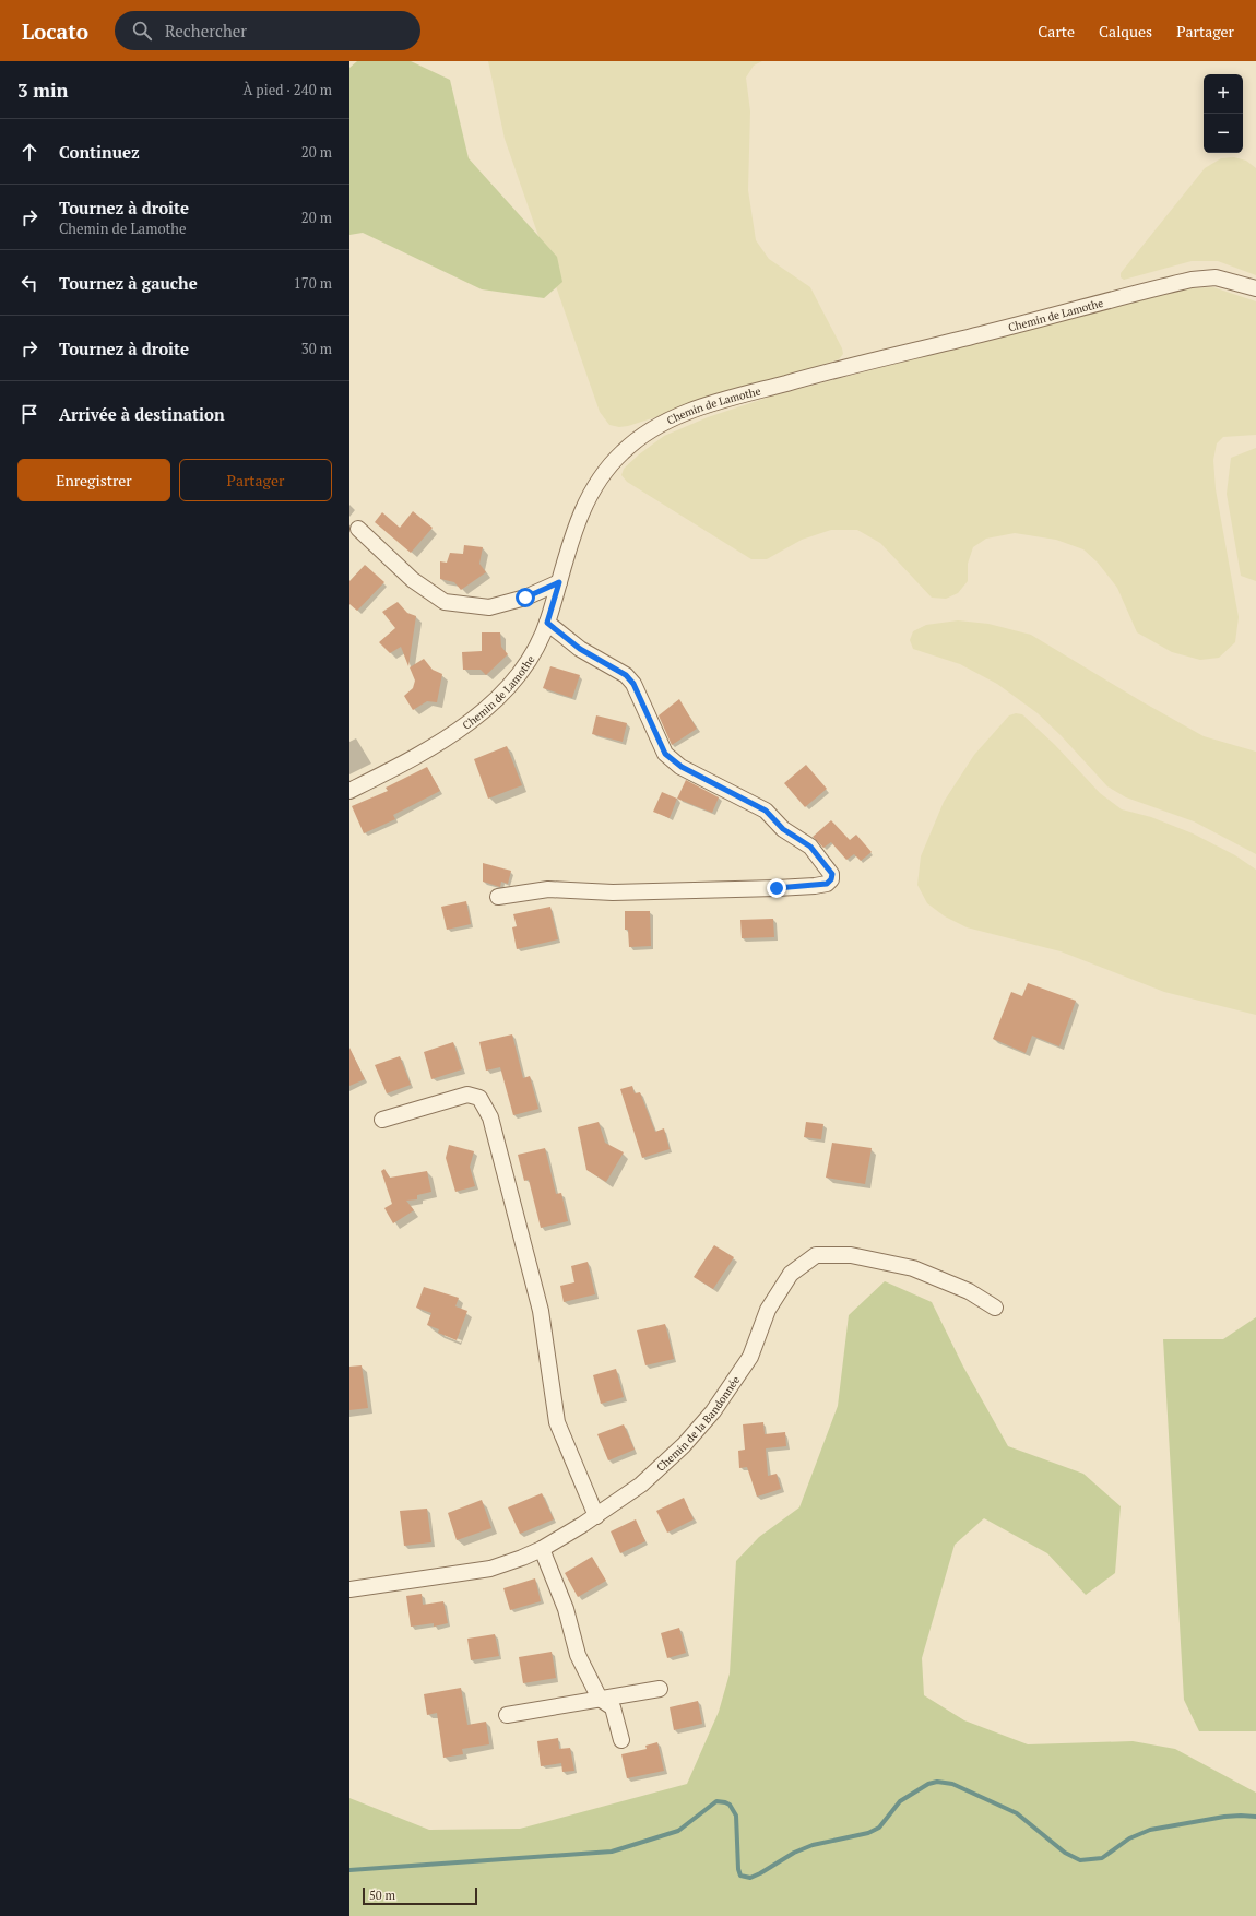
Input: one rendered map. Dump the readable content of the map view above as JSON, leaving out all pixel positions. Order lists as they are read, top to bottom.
{
  "streets": {
    "street": ["Chemin de Lamothe", "Chemin de la Bandonnée"]
  },
  "scale_bar": "50 m",
  "page": {
    "header": "Locato",
    "search": "Rechercher",
    "nav": ["Carte", "Calques", "Partager"],
    "heading": ["3 min", "À pied · 240 m"],
    "map_buttons": ["+", "−"],
    "list": [
      ["Continuez", "20 m"],
      ["Tournez à droite", "Chemin de Lamothe", "20 m"],
      ["Tournez à gauche", "170 m"],
      ["Tournez à droite", "30 m"],
      "Arrivée à destination"
    ],
    "buttons": ["Enregistrer", "Partager"],
    "scale": "50 m"
  }
}
